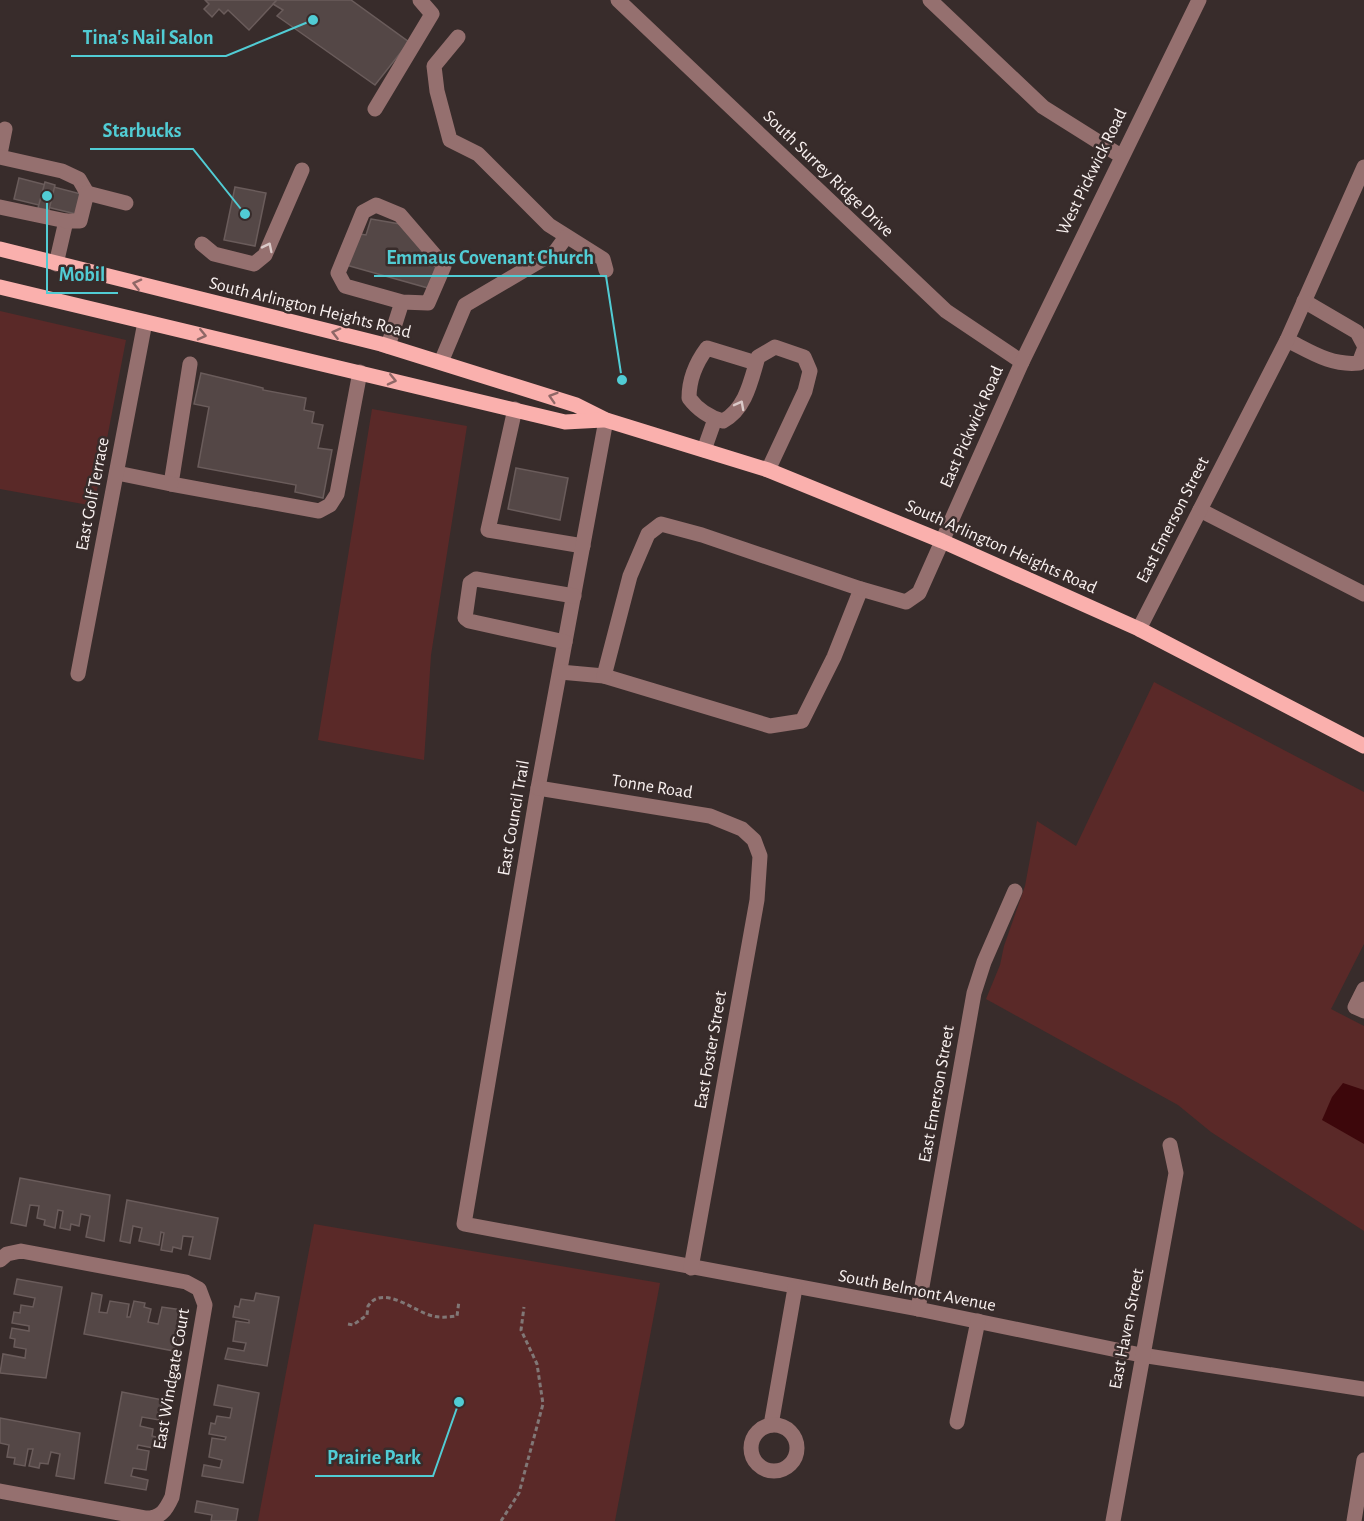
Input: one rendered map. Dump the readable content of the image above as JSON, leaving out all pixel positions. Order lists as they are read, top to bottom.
{
  "streets": {
    "main road": ["South Arlington Heights Road"],
    "street": [
      "West Pickwick Road",
      "South Surrey Ridge Drive",
      "East Pickwick Road",
      "East Golf Terrace",
      "East Emerson Street",
      "Tonne Road",
      "East Council Trail",
      "East Foster Street",
      "South Belmont Avenue",
      "East Haven Street",
      "East Windgate Court"
    ]
  },
  "crossings": [
    ["West Pickwick Road", "South Surrey Ridge Drive"],
    ["West Pickwick Road", "East Pickwick Road"],
    ["South Surrey Ridge Drive", "East Pickwick Road"],
    ["South Arlington Heights Road", "East Pickwick Road"],
    ["South Arlington Heights Road", "East Golf Terrace"],
    ["South Arlington Heights Road", "East Emerson Street"],
    ["South Arlington Heights Road", "East Council Trail"],
    ["East Emerson Street", "South Belmont Avenue"],
    ["Tonne Road", "East Council Trail"],
    ["Tonne Road", "East Foster Street"],
    ["East Council Trail", "South Belmont Avenue"],
    ["East Foster Street", "South Belmont Avenue"],
    ["South Belmont Avenue", "East Haven Street"]
  ],
  "places": [
    "Tina's Nail Salon",
    "Mobil",
    "Starbucks",
    "Emmaus Covenant Church",
    "Prairie Park"
  ]
}
